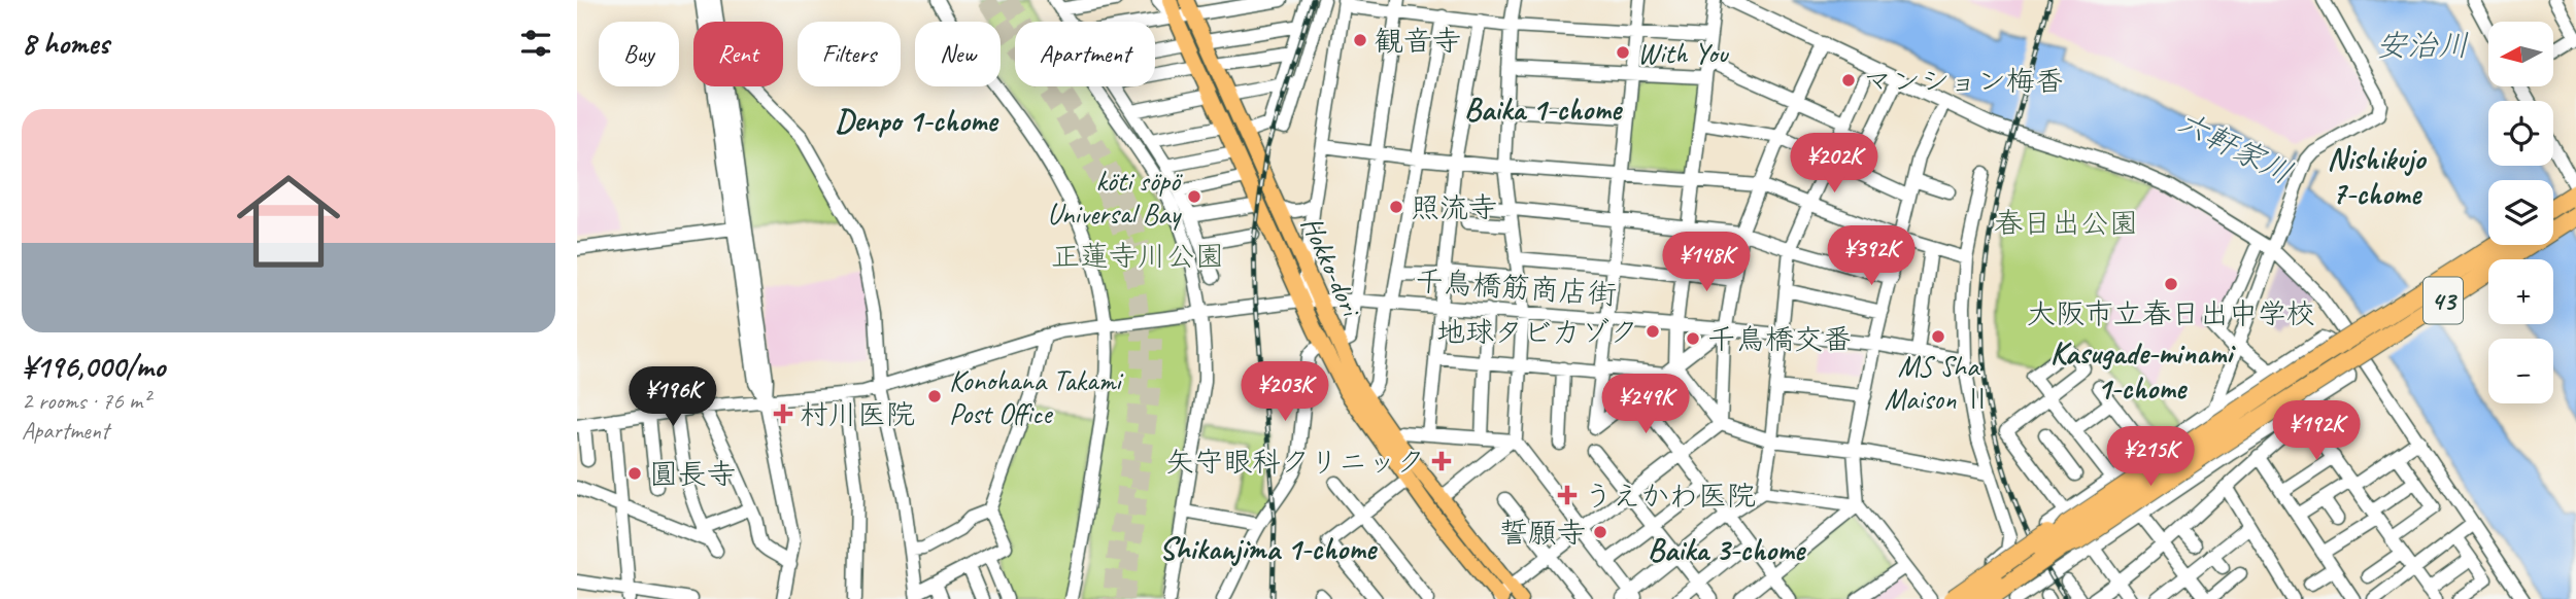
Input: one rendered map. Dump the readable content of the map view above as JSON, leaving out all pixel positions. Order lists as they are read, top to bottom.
{
  "streets": {
    "highway": ["43"],
    "main road": ["Hokko-dori"],
    "street": ["千鳥橋筋商店街"]
  },
  "crossings": [
    ["Hokko-dori", "千鳥橋筋商店街"]
  ],
  "districts": [
    "Baika 1-chome",
    "Denpo 1-chome",
    "Nishikujo 7-chome",
    "Kasugade-minami 1-chome",
    "Shikanjima 1-chome",
    "Baika 3-chome"
  ],
  "water": ["安治川", "六軒家川"],
  "parks": ["春日出公園", "正蓮寺川公園"],
  "places": {
    "other": [
      "観音寺",
      "With You",
      "マンション梅香",
      "köti söpö Universal Bay",
      "照流寺",
      "大阪市立春日出中学校",
      "地球タビカゾク",
      "MS Sha Maison Ⅱ",
      "千鳥橋交番",
      "Konohana Takami Post Office",
      "圓長寺",
      "誓願寺"
    ],
    "health": ["村川医院", "矢守眼科クリニック", "うえかわ医院"]
  },
  "north": "left",
  "page": {
    "heading": "8 homes",
    "map_buttons": ["+", "−"],
    "chip": [
      "Buy",
      "Rent",
      "Filters",
      "New",
      "Apartment"
    ],
    "list": [
      {
        "name": "¥196,000/mo",
        "note": "2 rooms · 76 m² · Apartment"
      }
    ],
    "price": [
      "¥202K",
      "¥392K",
      "¥148K",
      "¥203K",
      "¥196K",
      "¥249K",
      "¥192K",
      "¥215K"
    ]
  }
}
